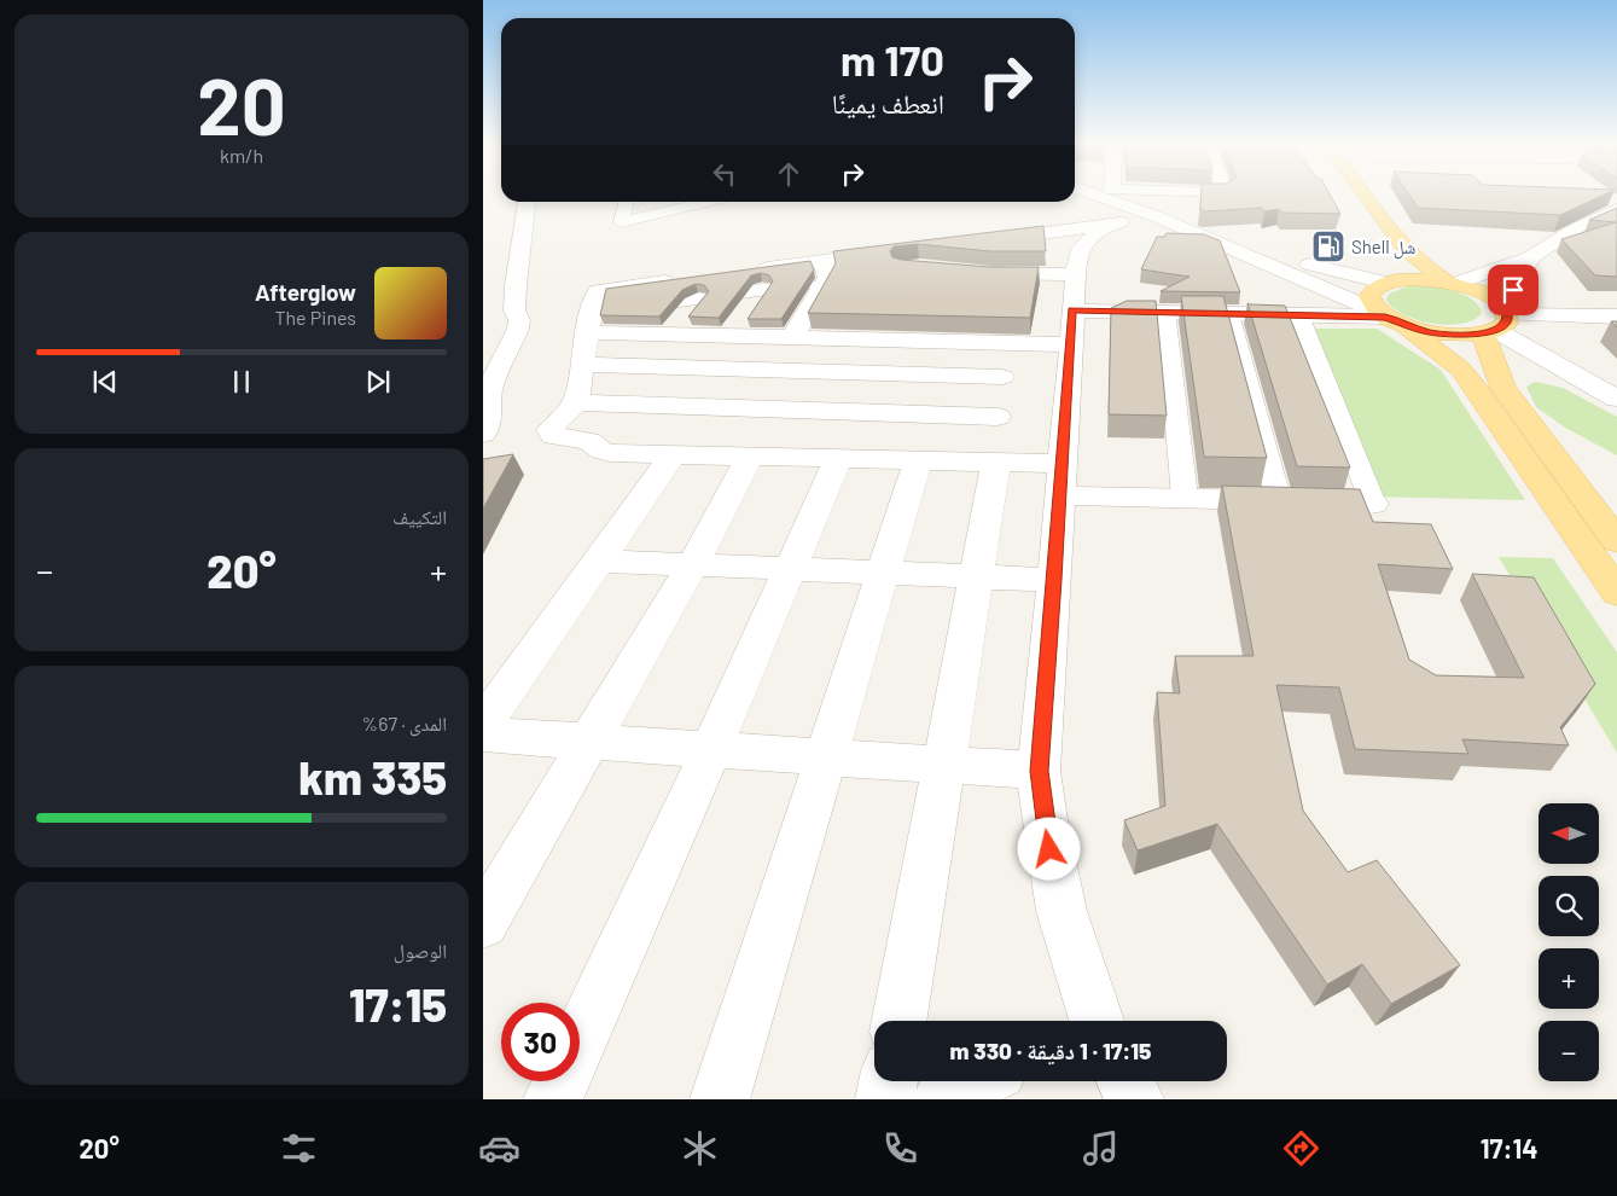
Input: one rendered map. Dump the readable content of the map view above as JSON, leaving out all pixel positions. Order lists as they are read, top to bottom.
{
  "places": {
    "fuel station": ["Shell شل"]
  },
  "north": "left",
  "page": {
    "tile": [
      ["20", "km/h"],
      "التكييف",
      ["المدى · 67%", "335 km"],
      ["الوصول", "17:15"]
    ],
    "turn": ["170 m", "انعطف يمينًا"],
    "song": ["Afterglow", "The Pines"],
    "heat": ["−", "20°", "+"],
    "map_buttons": ["+", "−"],
    "limit": "30",
    "trip": "17:15 · 1 دقيقة · 330 m",
    "tabs": ["17:14", "20°"]
  }
}
